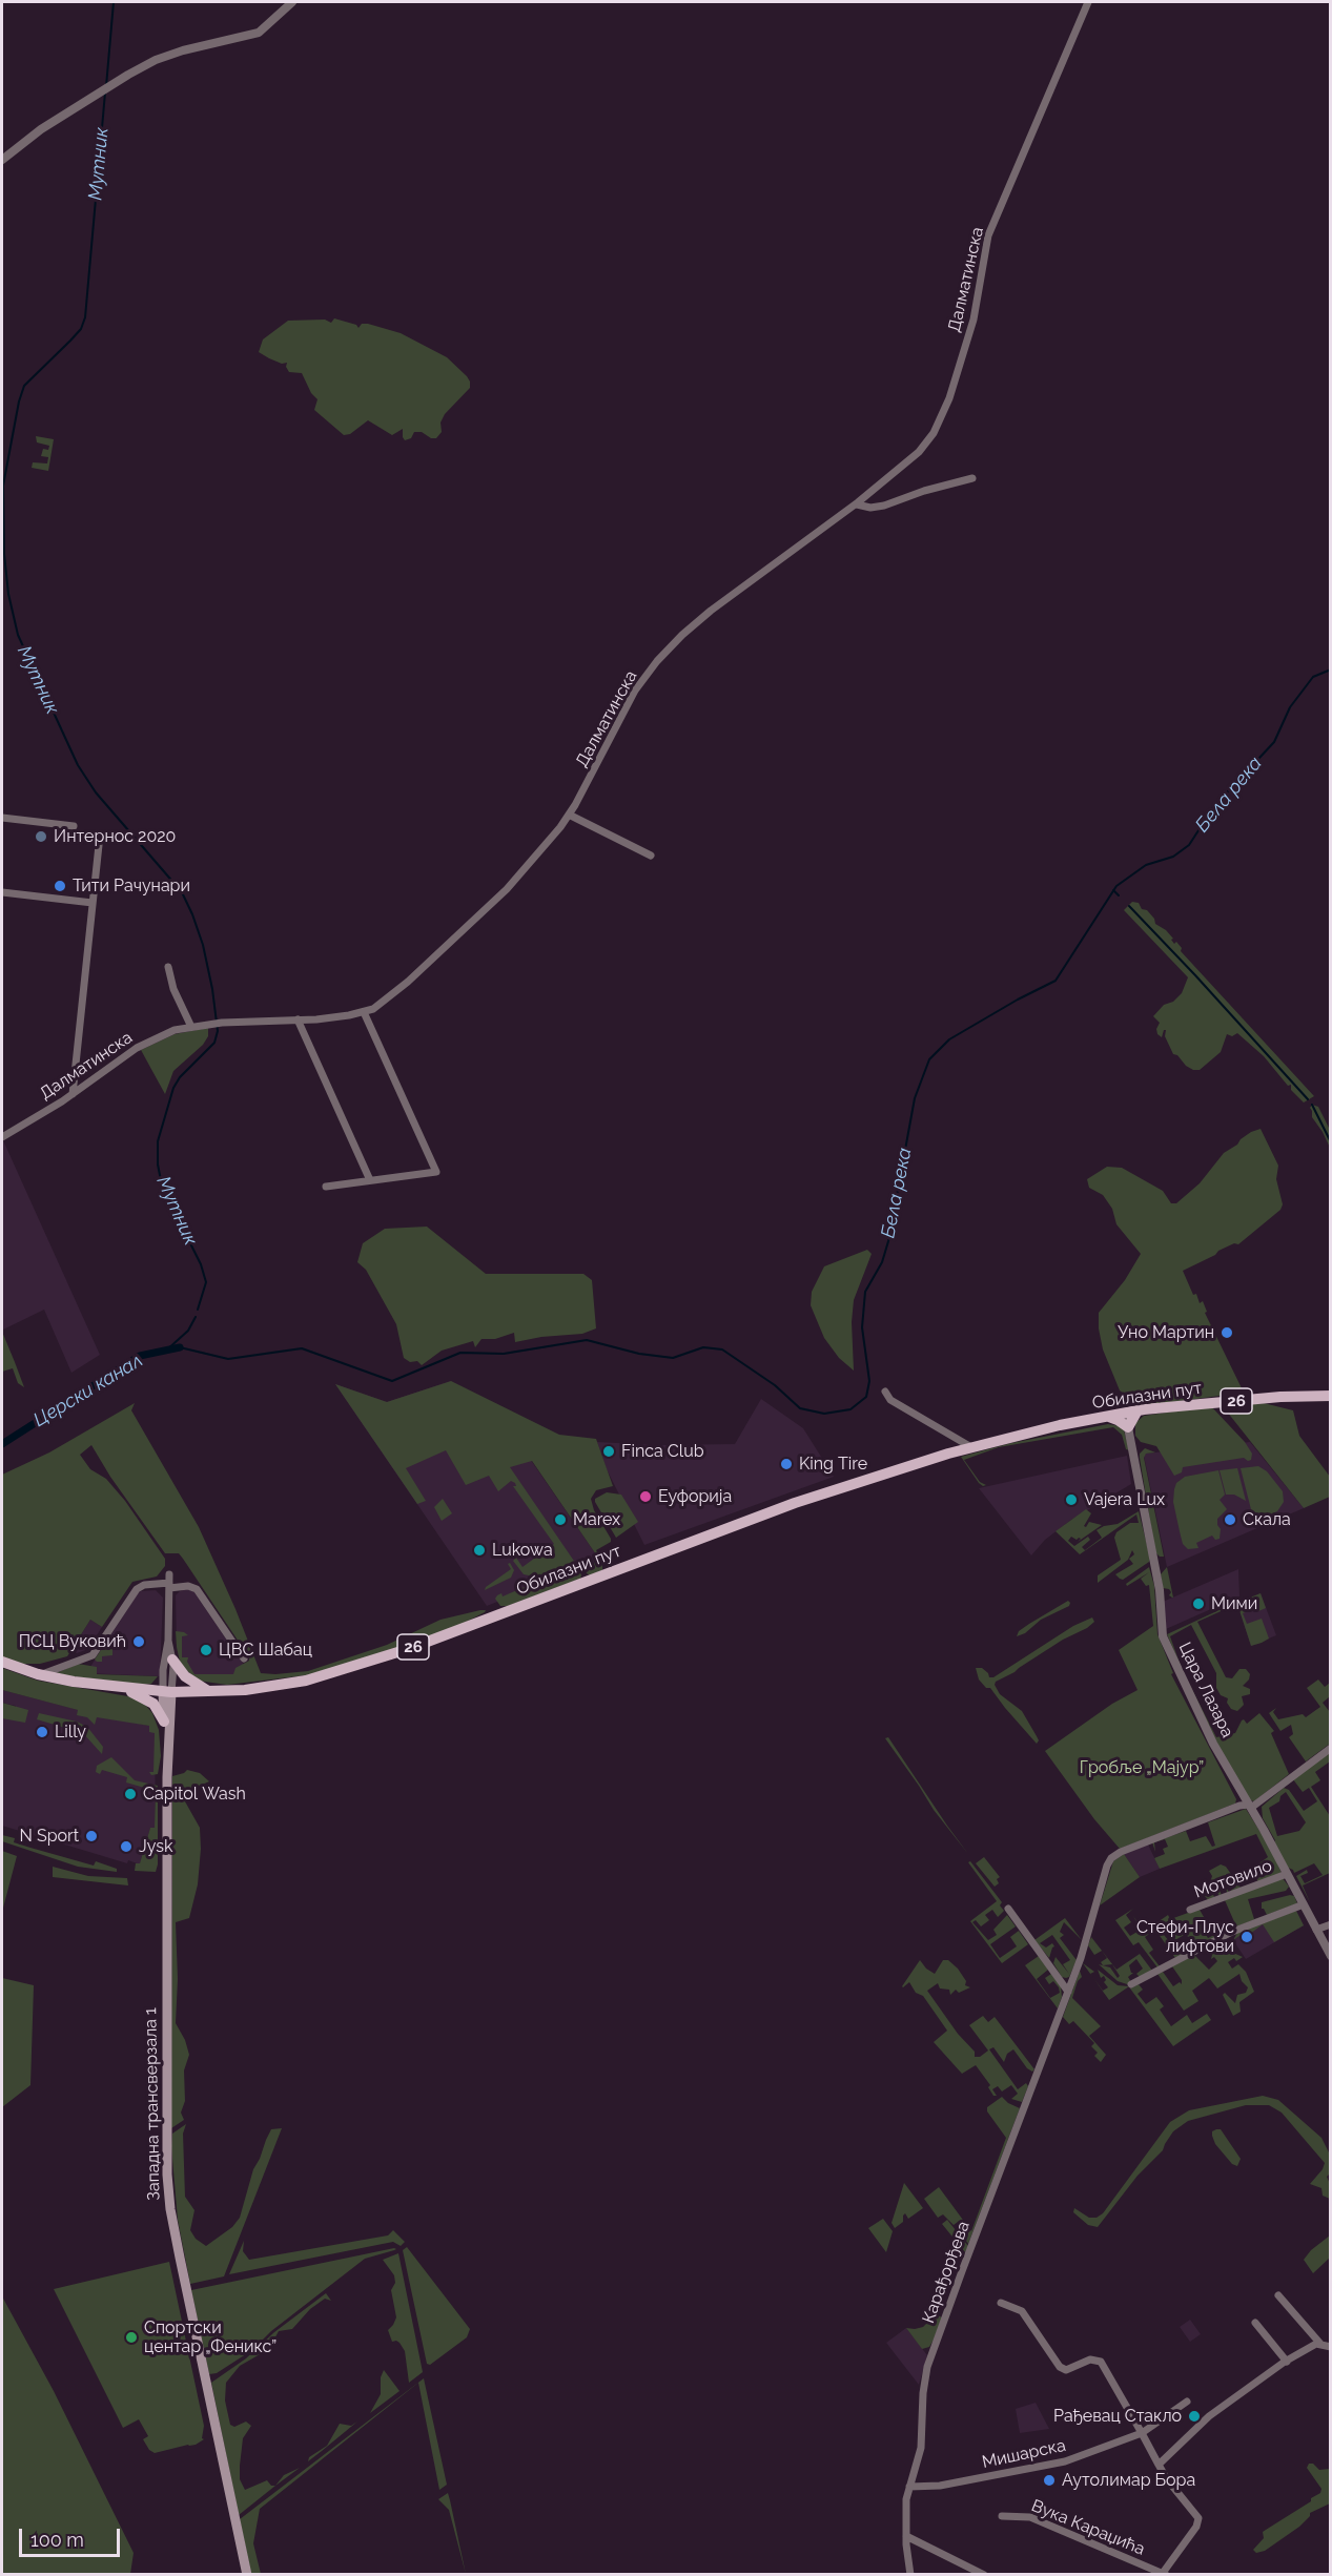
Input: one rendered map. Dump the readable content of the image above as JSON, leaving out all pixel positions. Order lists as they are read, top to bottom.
{
  "streets": {
    "main road": ["Обилазни пут", "26", "Западна трансверзала 1"],
    "street": [
      "Далматинска",
      "Цара Лазара",
      "Мотовило",
      "Карађорђева",
      "Мишарска",
      "Вука Караџића"
    ]
  },
  "crossings": [
    ["Обилазни пут", "Цара Лазара"],
    ["Обилазни пут", "Западна трансверзала 1"],
    ["Цара Лазара", "Мотовило"],
    ["Цара Лазара", "Карађорђева"],
    ["Карађорђева", "Мишарска"]
  ],
  "water": ["Мутник", "Бела река", "Церски канал"],
  "parks": ["Гробље „Мајур”"],
  "places": [
    "Интернос 2020",
    "Тити Рачунари",
    "Уно Мартин",
    "Finca Club",
    "King Tire",
    "Еуфорија",
    "Vajera Lux",
    "Marex",
    "Скала",
    "Lukowa",
    "Мими",
    "ПСЦ Вуковић",
    "ЦВС Шабац",
    "Lilly",
    "Capitol Wash",
    "N Sport",
    "Jysk",
    "Стефи-Плус лифтови",
    "Спортски центар „Феникс”",
    "Рађевац Стакло",
    "Аутолимар Бора"
  ],
  "scale_bar": "100 m"
}
